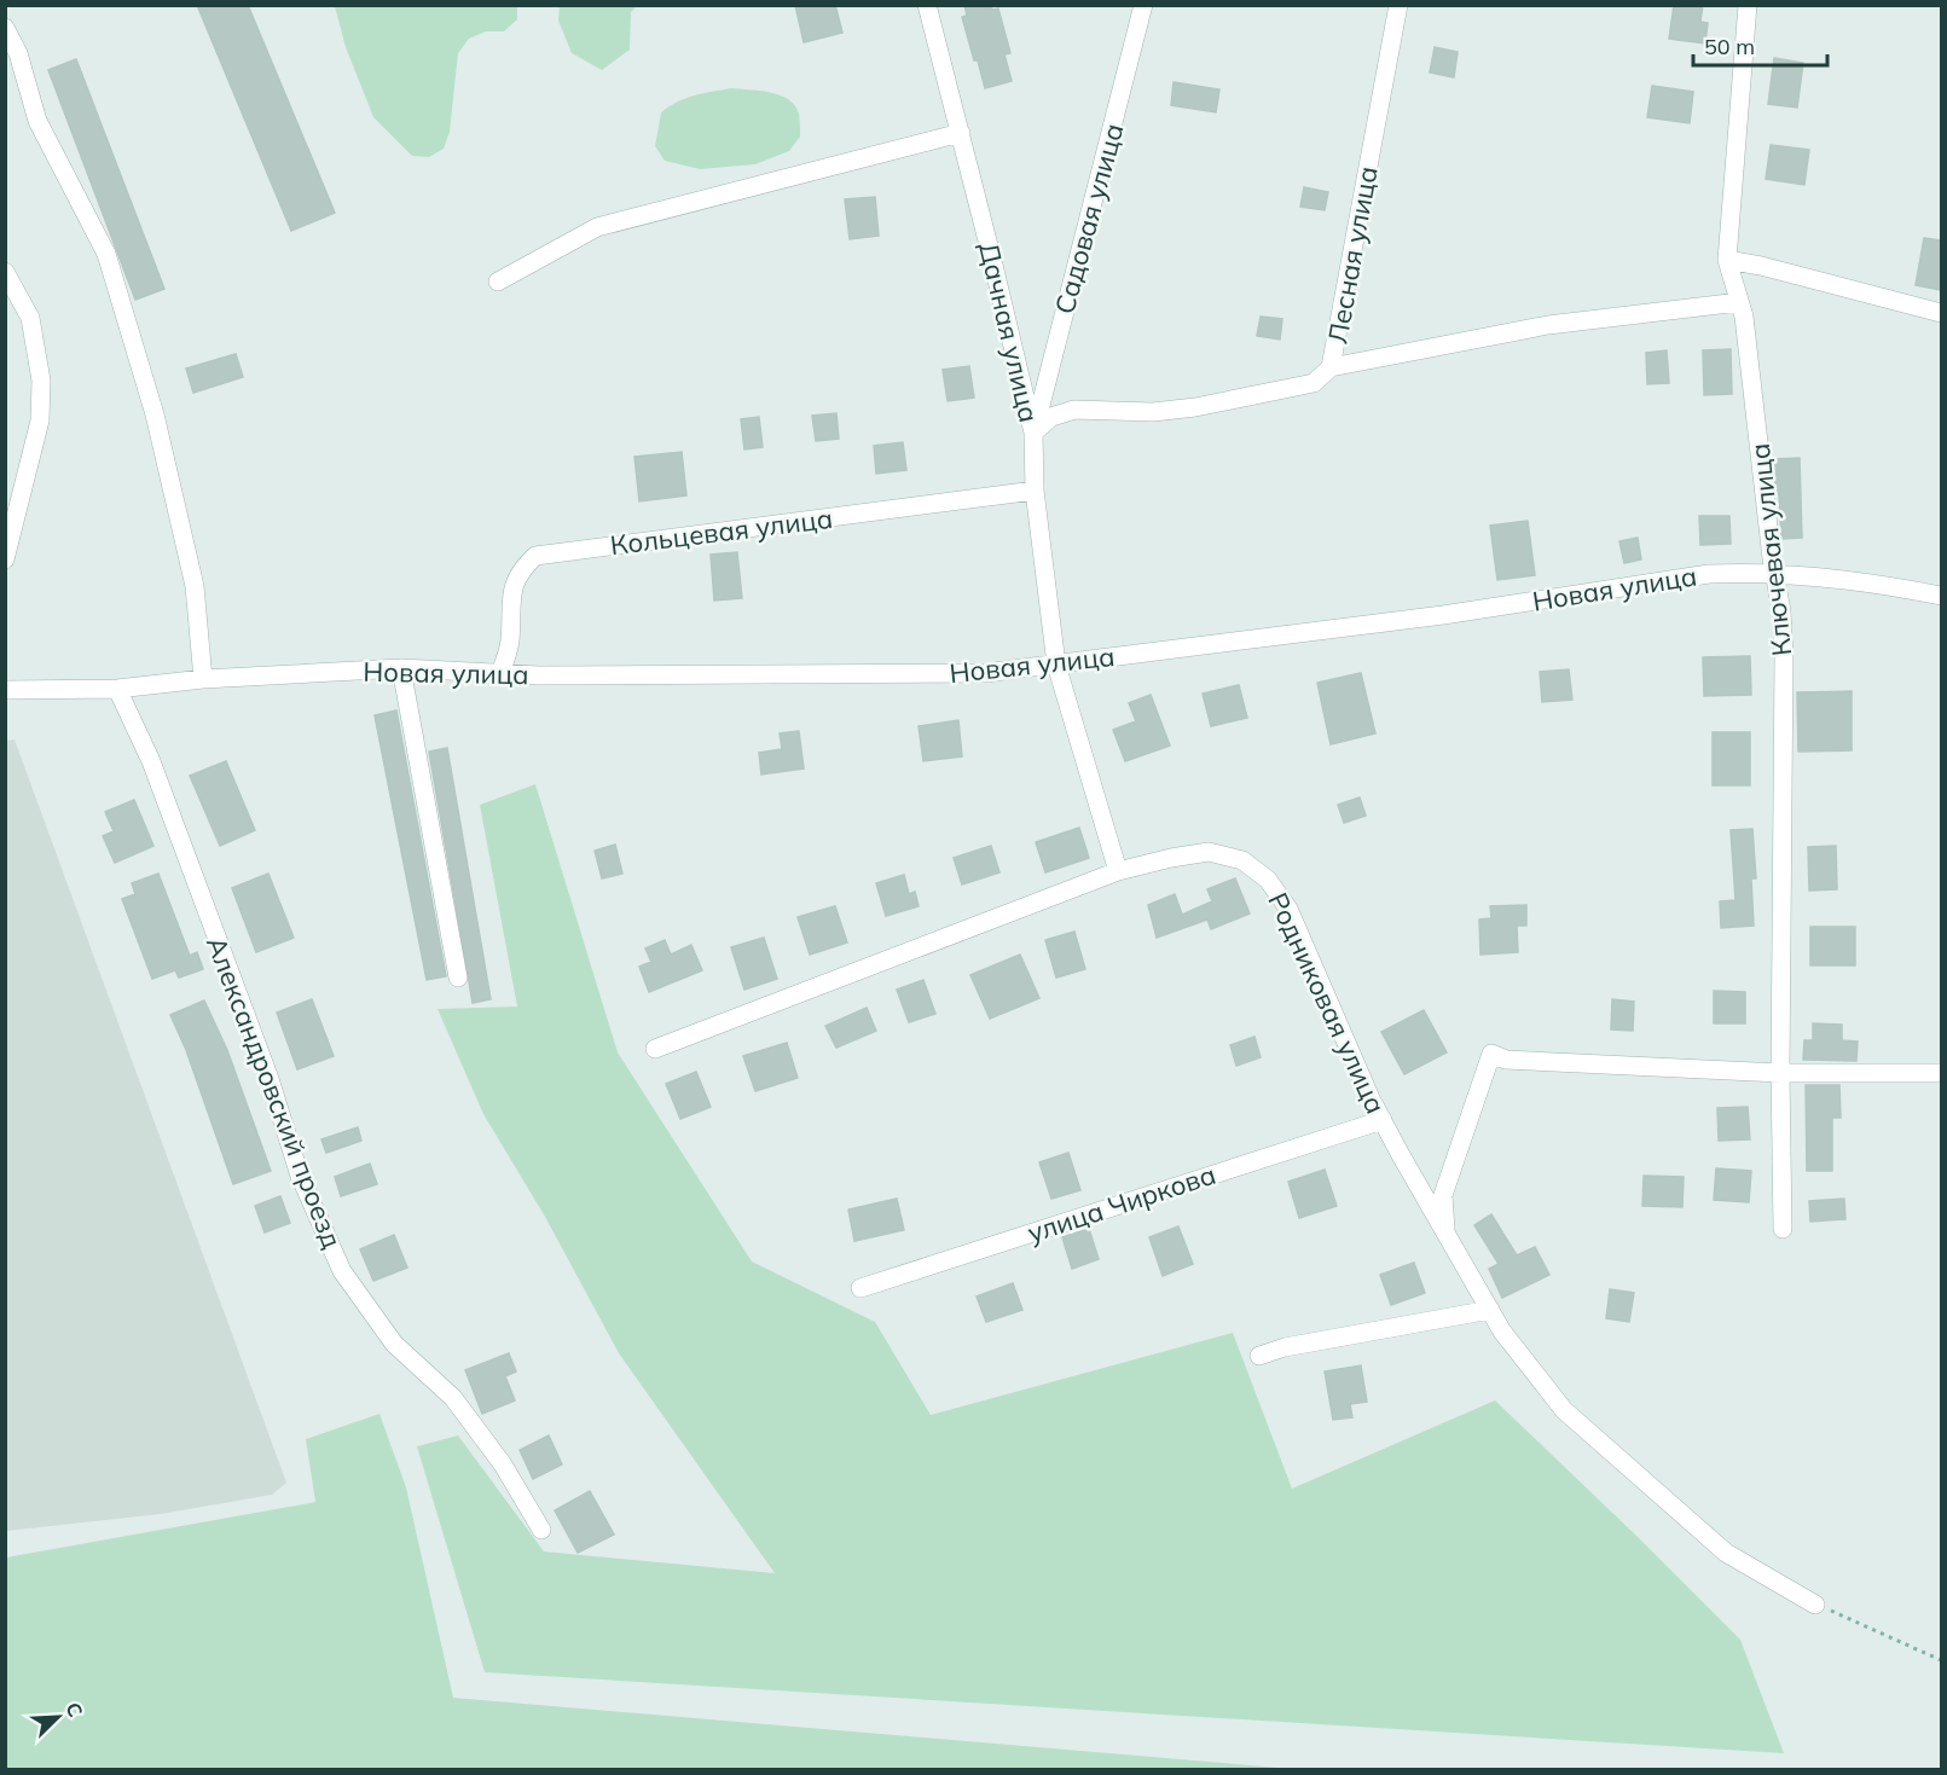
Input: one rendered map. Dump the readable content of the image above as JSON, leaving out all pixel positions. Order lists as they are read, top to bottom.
{
  "streets": {
    "street": [
      "Садовая улица",
      "Лесная улица",
      "Дачная улица",
      "Кольцевая улица",
      "Ключевая улица",
      "Новая улица",
      "Родниковая улица",
      "Александровский проезд",
      "улица Чиркова"
    ]
  },
  "crossings": [
    ["Садовая улица", "Лесная улица"],
    ["Садовая улица", "Дачная улица"],
    ["Лесная улица", "Дачная улица"],
    ["Дачная улица", "Кольцевая улица"],
    ["Дачная улица", "Новая улица"],
    ["Дачная улица", "Родниковая улица"],
    ["Кольцевая улица", "Новая улица"],
    ["Ключевая улица", "Новая улица"],
    ["Новая улица", "Александровский проезд"],
    ["Родниковая улица", "улица Чиркова"]
  ],
  "scale_bar": "50 m",
  "north": "top right"
}
